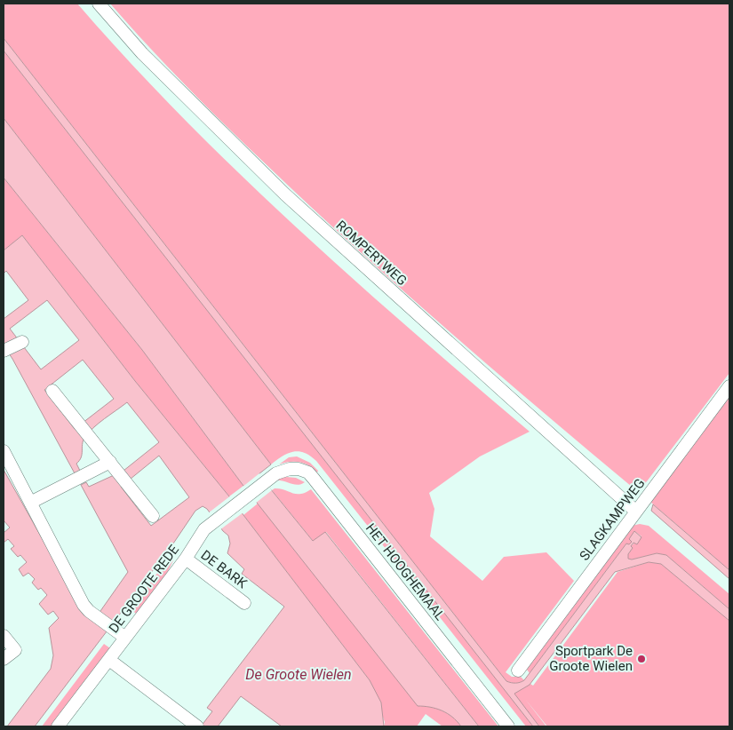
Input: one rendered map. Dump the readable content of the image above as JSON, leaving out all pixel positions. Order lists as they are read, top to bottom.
{
  "streets": {
    "street": [
      "ROMPERTWEG",
      "SLAGKAMPWEG",
      "DE BARK",
      "HET HOOGHEMAAL",
      "DE GROOTE REDE"
    ]
  },
  "crossings": [
    ["ROMPERTWEG", "SLAGKAMPWEG"],
    ["DE BARK", "DE GROOTE REDE"],
    ["HET HOOGHEMAAL", "DE GROOTE REDE"]
  ],
  "water": ["De Groote Wielen"],
  "places": ["Sportpark De Groote Wielen"]
}
